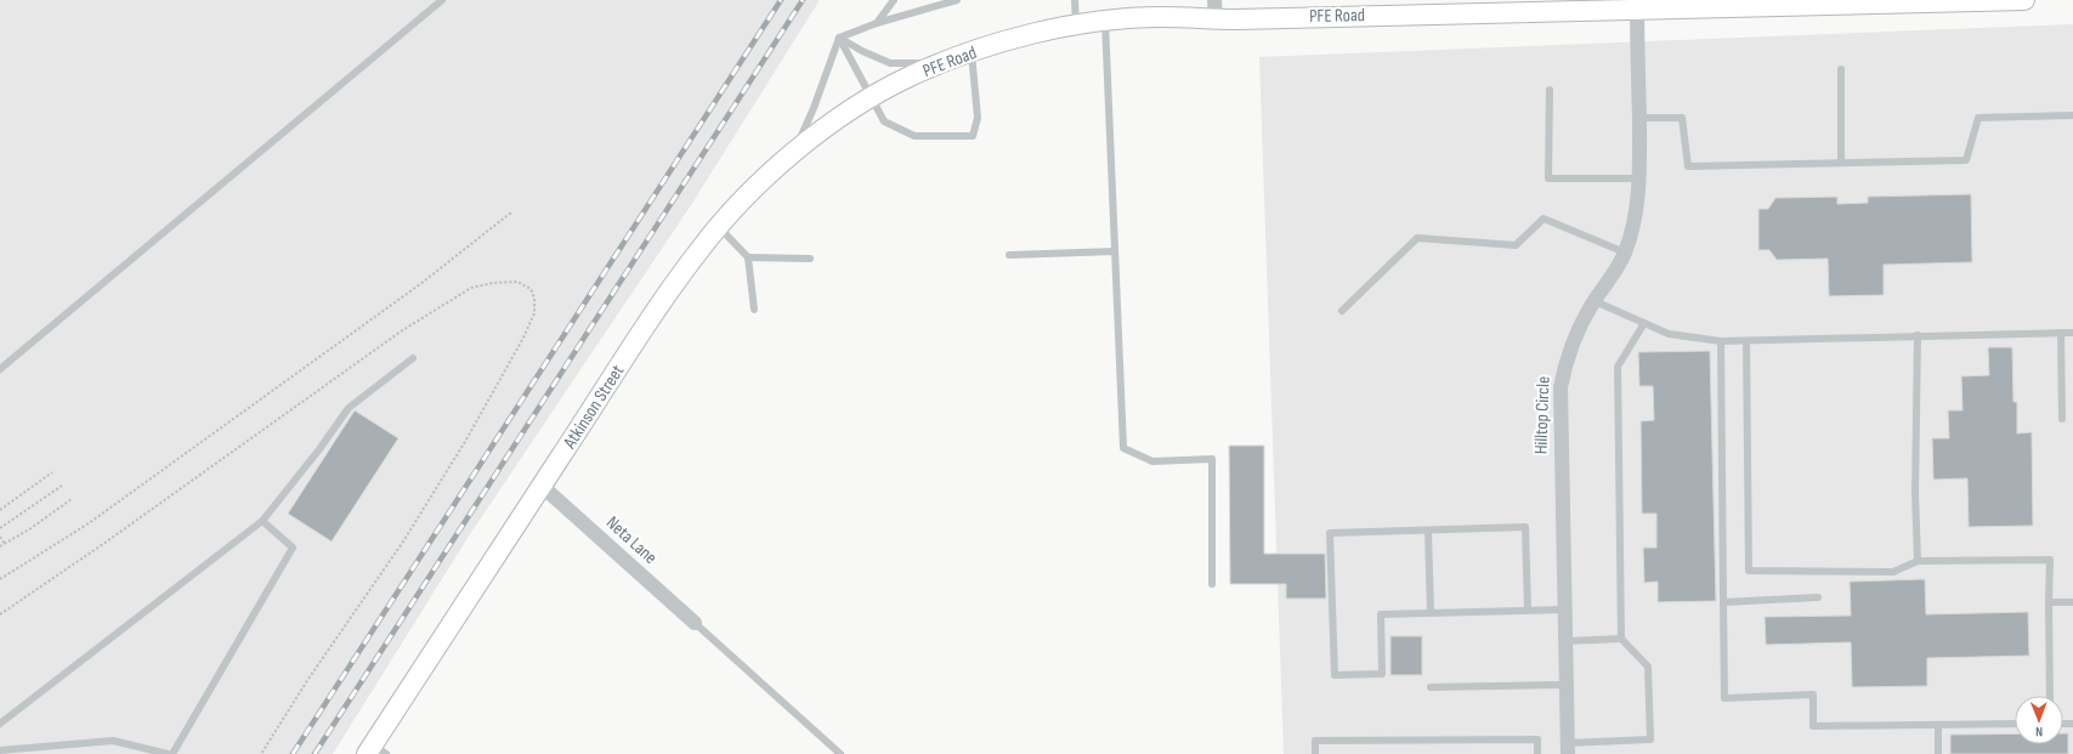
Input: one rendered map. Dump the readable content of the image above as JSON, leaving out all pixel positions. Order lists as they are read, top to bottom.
{
  "streets": {
    "main road": ["PFE Road", "Atkinson Street"],
    "street": ["Hilltop Circle", "Neta Lane"]
  },
  "crossings": [
    ["PFE Road", "Atkinson Street"],
    ["PFE Road", "Hilltop Circle"],
    ["Atkinson Street", "Neta Lane"]
  ],
  "north": "bottom"
}
